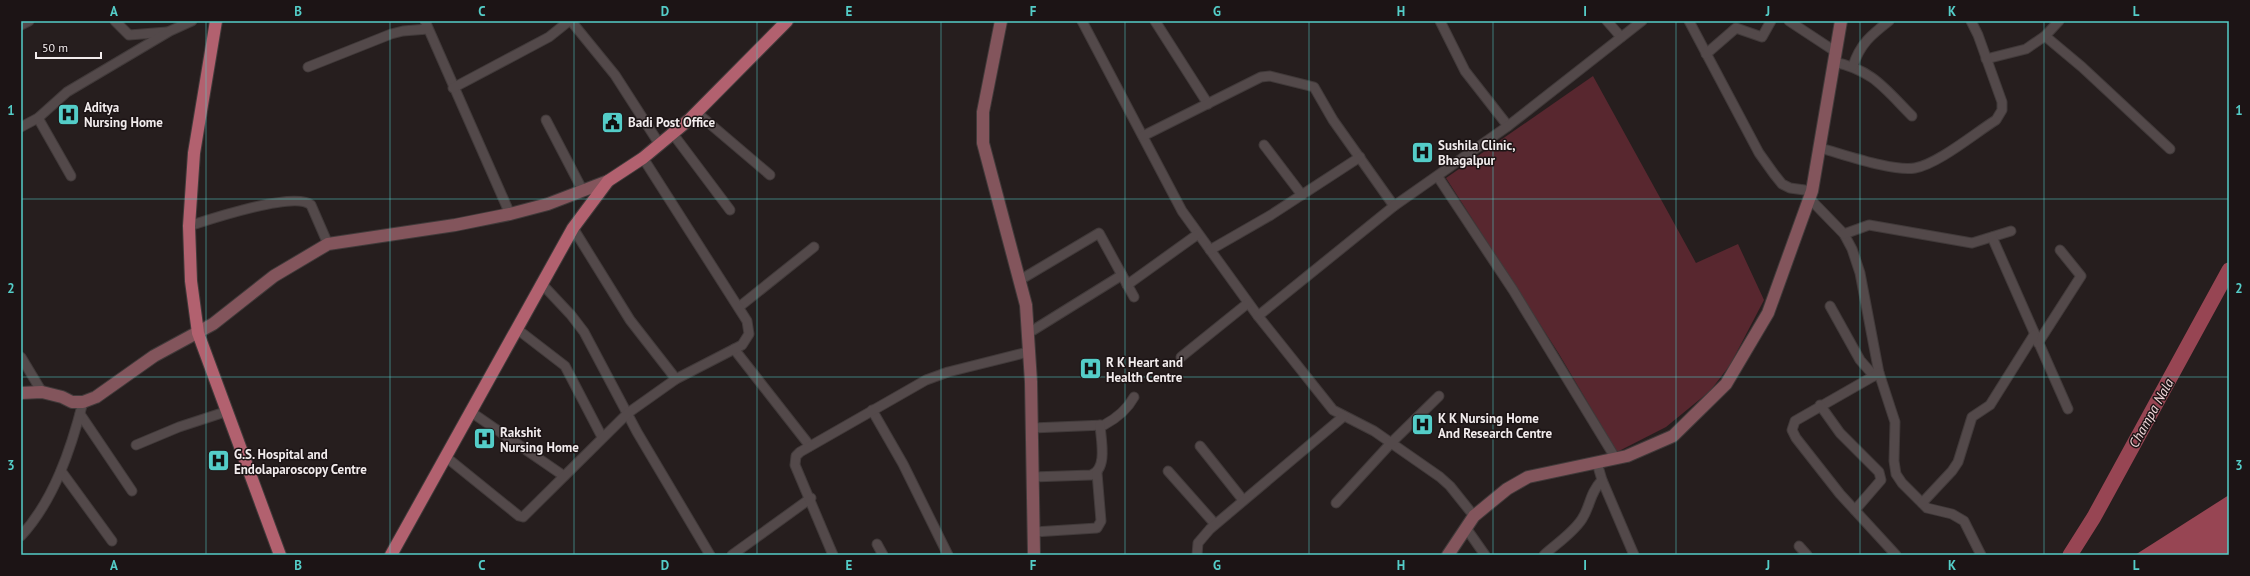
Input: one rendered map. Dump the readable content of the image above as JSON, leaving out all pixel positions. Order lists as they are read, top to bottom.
{
  "water": ["Champa Nala"],
  "places": {
    "hospital": [
      "Aditya Nursing Home",
      "Sushila Clinic, Bhagalpur",
      "R K Heart and Health Centre",
      "K K Nursing Home And Research Centre",
      "Rakshit Nursing Home",
      "G.S. Hospital and Endolaparoscopy Centre"
    ],
    "public building": ["Badi Post Office"]
  },
  "scale_bar": "50 m",
  "grid": {
    "columns": [
      "A",
      "B",
      "C",
      "D",
      "E",
      "F",
      "G",
      "H",
      "I",
      "J",
      "K",
      "L"
    ],
    "rows": ["1", "2", "3"]
  }
}
